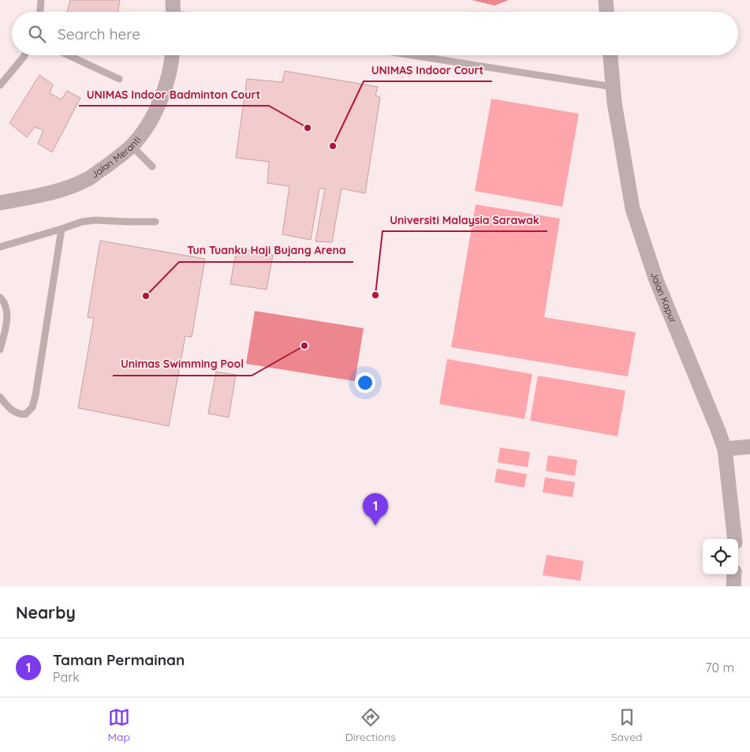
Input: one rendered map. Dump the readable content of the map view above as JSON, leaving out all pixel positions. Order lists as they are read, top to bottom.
{
  "streets": {
    "street": ["Jalan Meranti", "Jalan Kapur"]
  },
  "places": [
    "UNIMAS Indoor Badminton Court",
    "UNIMAS Indoor Court",
    "Universiti Malaysia Sarawak",
    "Tun Tuanku Haji Bujang Arena",
    "Unimas Swimming Pool"
  ],
  "page": {
    "search": "Search here",
    "pins": "1",
    "heading": "Nearby",
    "list": [
      {
        "mark": "1",
        "name": "Taman Permainan",
        "note": "Park",
        "value": "70 m"
      }
    ],
    "nav": ["Map", "Directions", "Saved"]
  }
}
